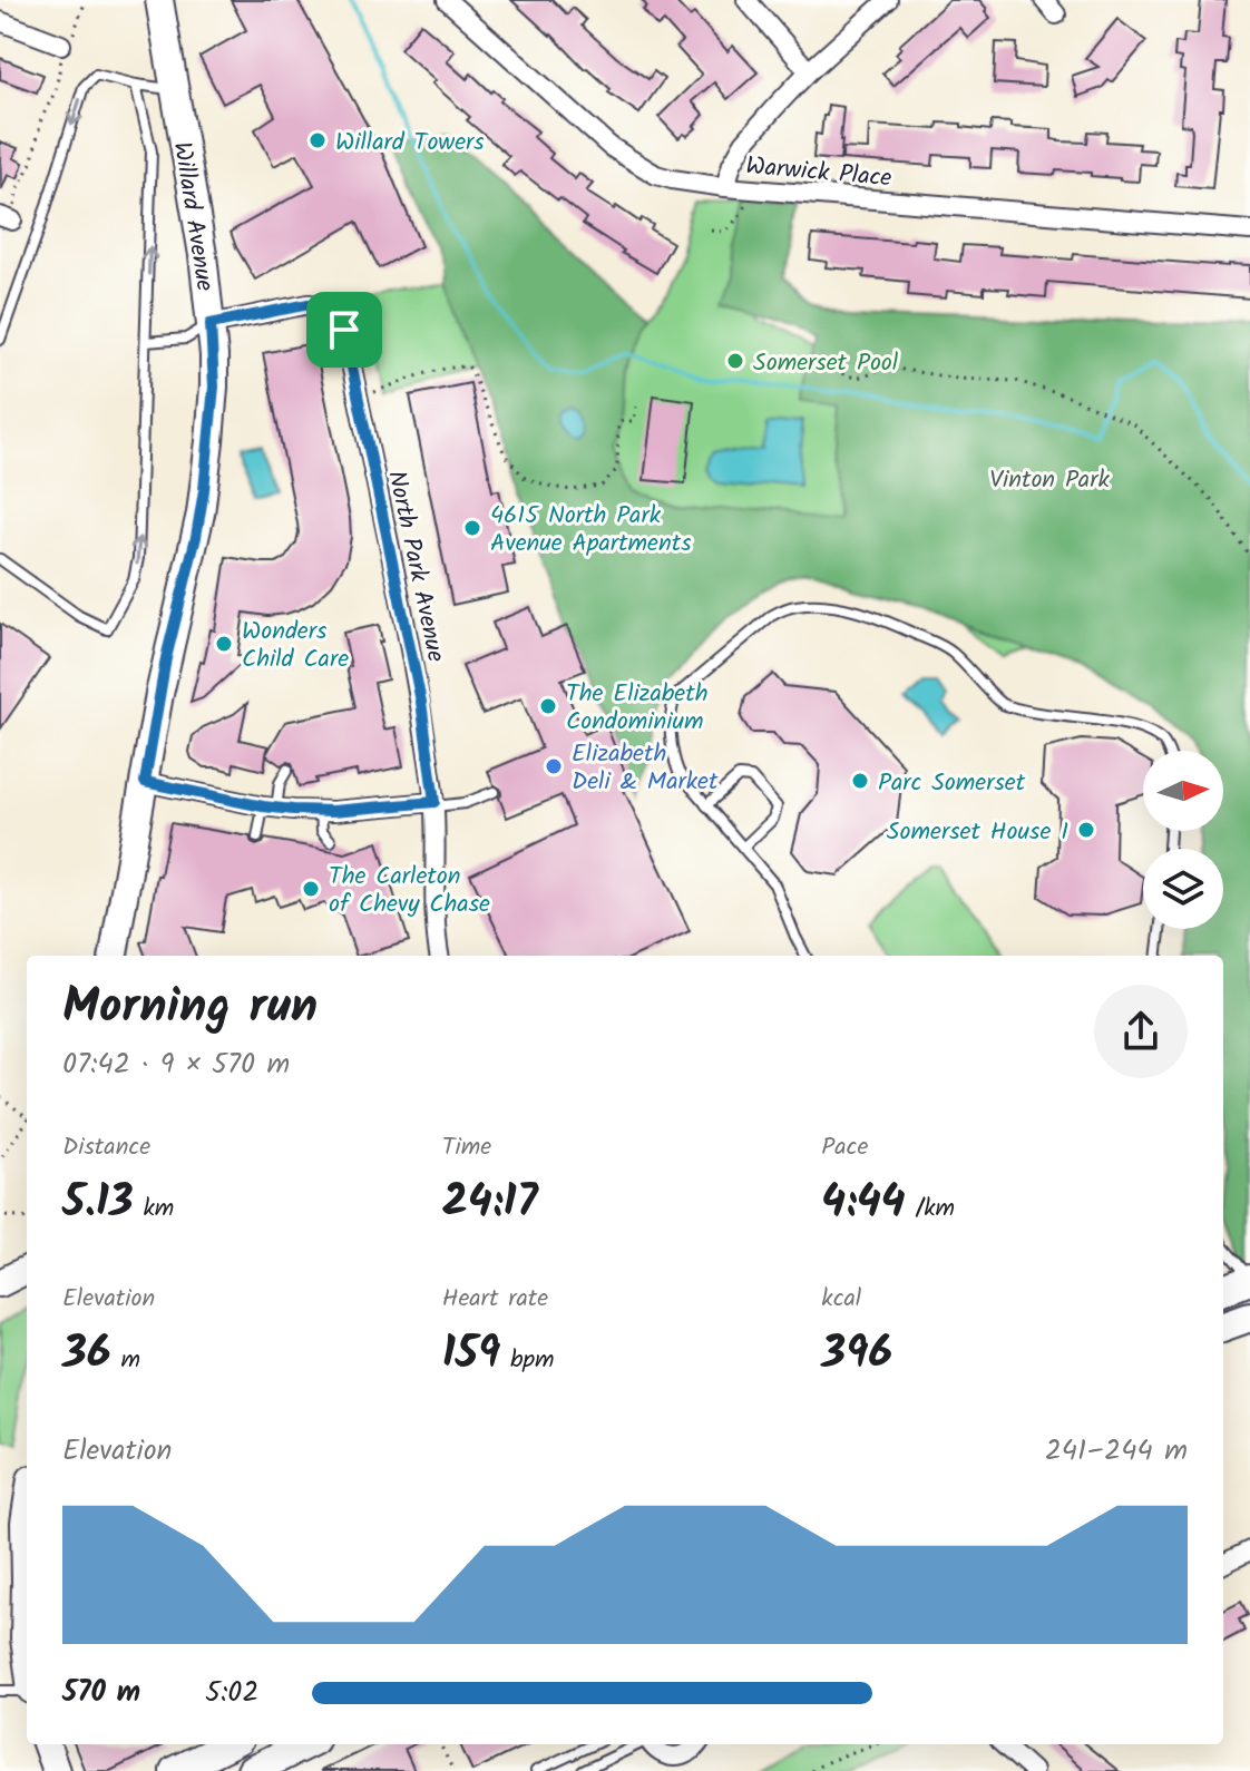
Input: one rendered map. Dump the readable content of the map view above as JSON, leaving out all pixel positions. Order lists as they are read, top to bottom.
{
  "streets": {
    "street": ["Warwick Place", "Willard Avenue", "North Park Avenue"]
  },
  "crossings": [
    ["Willard Avenue", "North Park Avenue"]
  ],
  "parks": ["Vinton Park"],
  "places": [
    "Willard Towers",
    "Somerset Pool",
    "4615 North Park Avenue Apartments",
    "Wonders Child Care",
    "The Elizabeth Condominium",
    "Elizabeth Deli & Market",
    "Parc Somerset",
    "Somerset House I",
    "The Carleton of Chevy Chase"
  ],
  "north": "right",
  "page": {
    "heading": ["Morning run", "07:42 · 9 × 570 m"],
    "stats": [
      ["Distance", "5.13 km"],
      ["Time", "24:17"],
      ["Pace", "4:44 /km"],
      ["Elevation", "36 m"],
      ["Heart rate", "159 bpm"],
      ["kcal", "396"]
    ],
    "chart": ["Elevation", "241–244 m"],
    "list": [
      {
        "name": "570 m",
        "note": "5:02"
      }
    ]
  }
}
